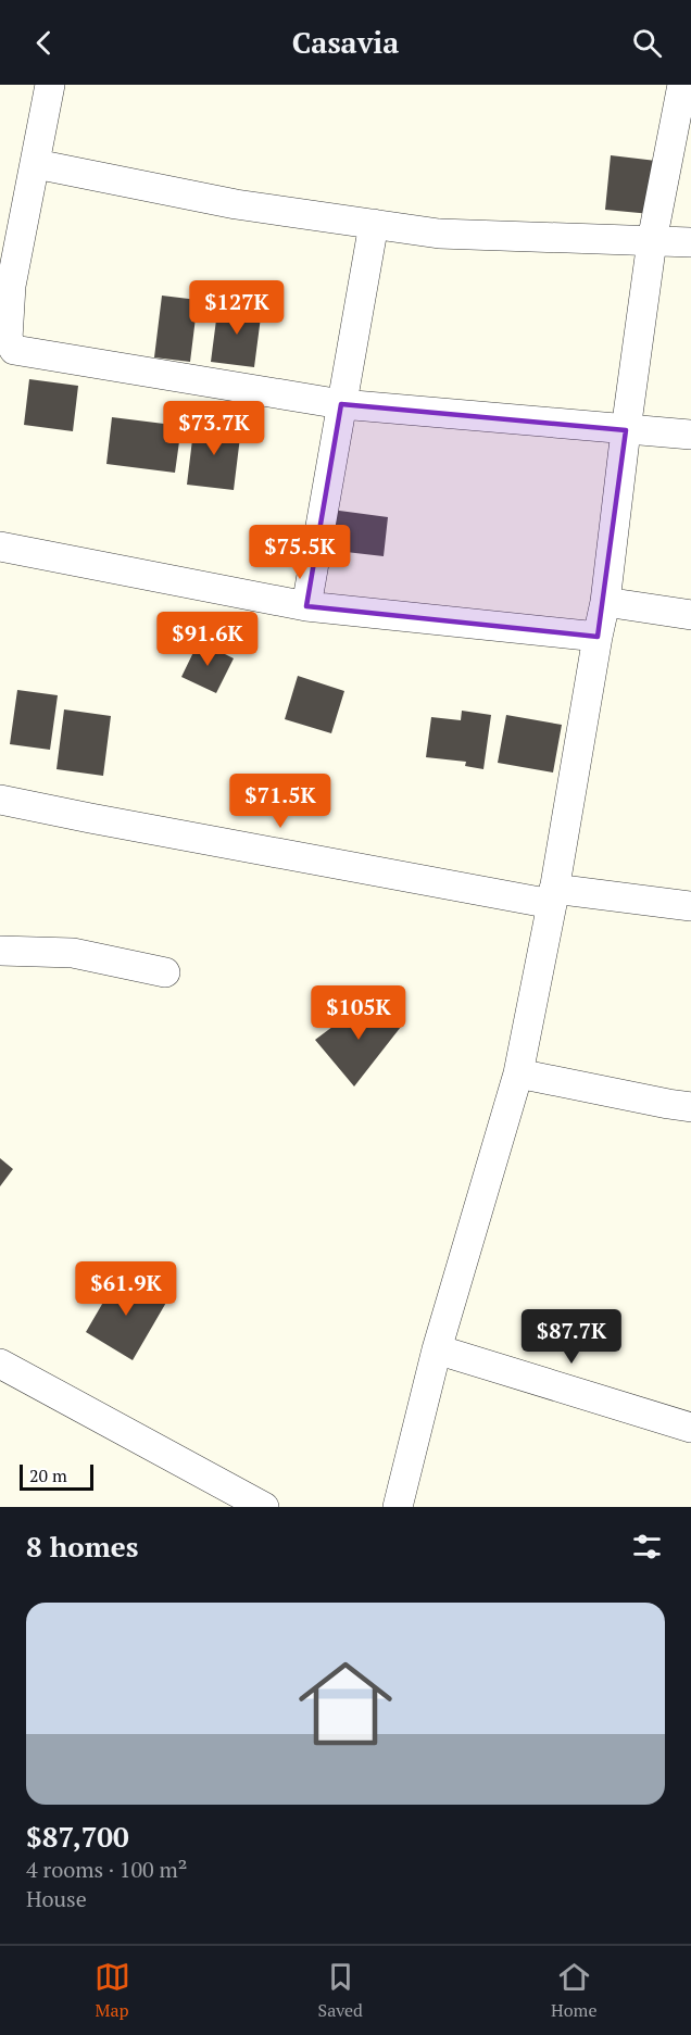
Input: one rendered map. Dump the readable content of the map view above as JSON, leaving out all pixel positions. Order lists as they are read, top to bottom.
{
  "scale_bar": "20 m",
  "page": {
    "header": "Casavia",
    "price": [
      "$127K",
      "$73.7K",
      "$75.5K",
      "$91.6K",
      "$71.5K",
      "$105K",
      "$61.9K",
      "$87.7K"
    ],
    "scale": "20 m",
    "heading": "8 homes",
    "list": [
      {
        "name": "$87,700",
        "note": "4 rooms · 100 m² · House"
      }
    ],
    "tabs": ["Map", "Saved", "Home"]
  }
}
